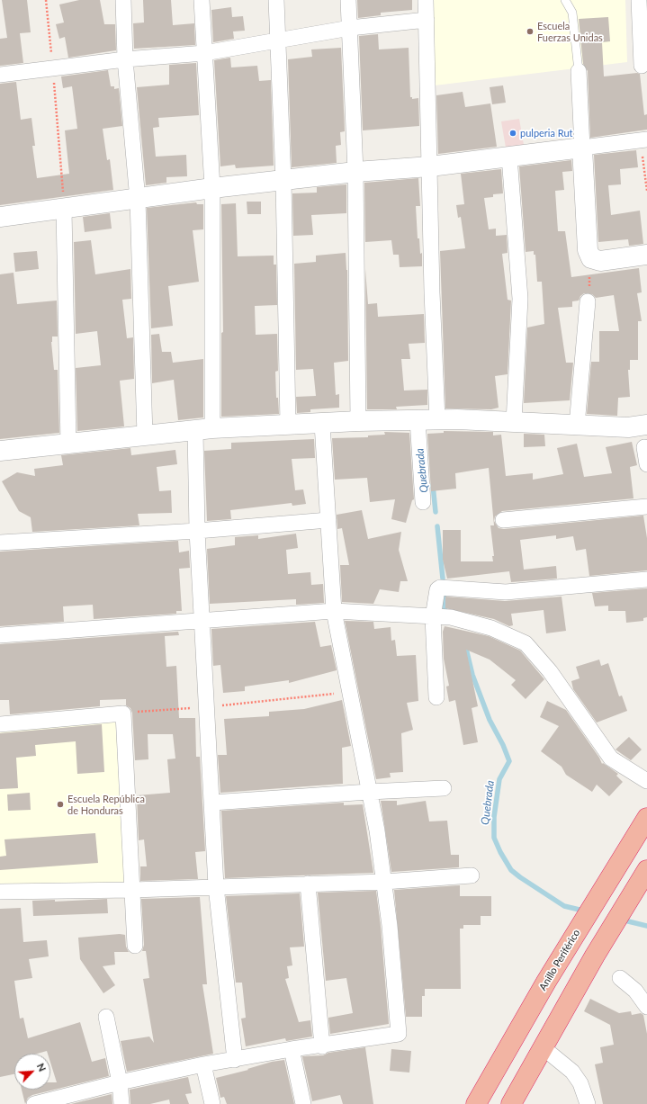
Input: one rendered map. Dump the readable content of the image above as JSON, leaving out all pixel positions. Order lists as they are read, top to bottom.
{
  "streets": {
    "highway": ["Anillo Periférico"]
  },
  "water": ["Quebrada"],
  "places": ["Escuela Fuerzas Unidas", "pulperia Rut", "Escuela República de Honduras"],
  "north": "top right"
}
